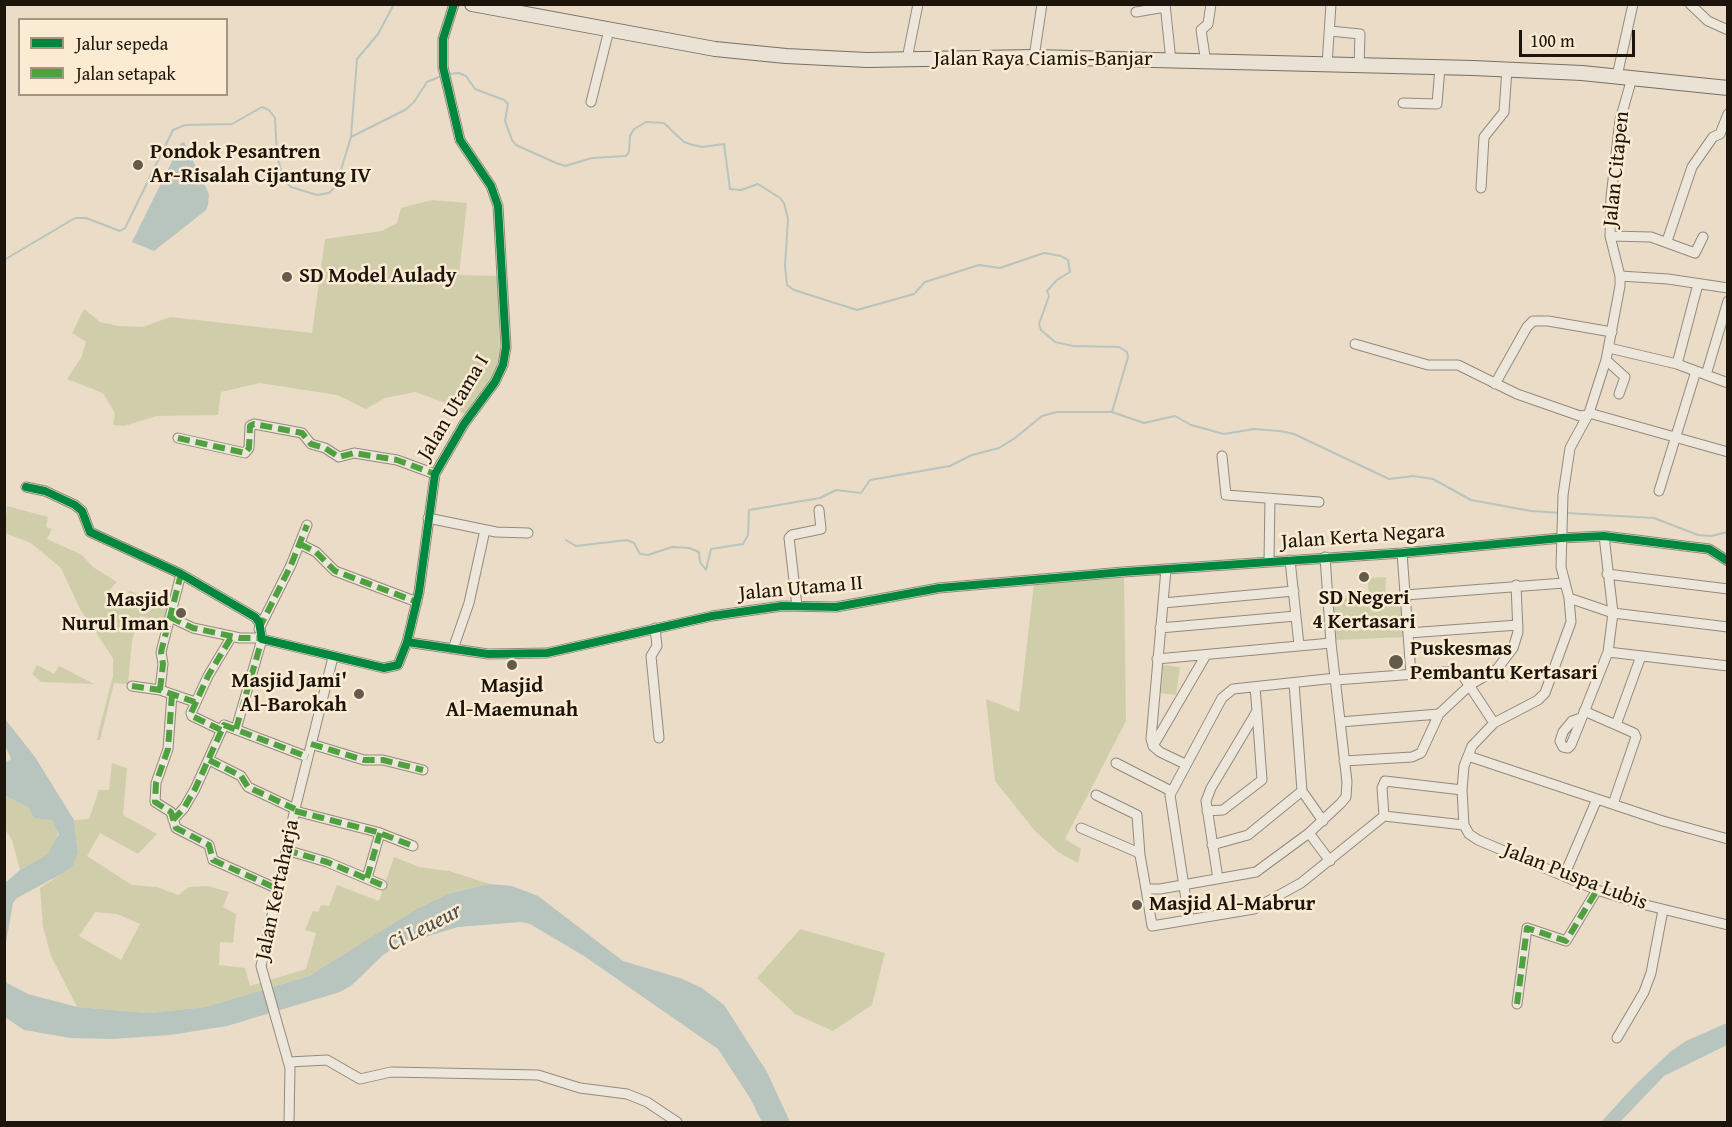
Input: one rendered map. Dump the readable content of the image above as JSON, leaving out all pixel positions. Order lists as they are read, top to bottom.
{
  "streets": {
    "highway": ["Jalan Raya Ciamis-Banjar"],
    "street": [
      "Jalan Citapen",
      "Jalan Utama I",
      "Jalan Kerta Negara",
      "Jalan Utama II",
      "Jalan Puspa Lubis",
      "Jalan Kertaharja"
    ]
  },
  "crossings": [
    ["Jalan Raya Ciamis-Banjar", "Jalan Citapen"],
    ["Jalan Citapen", "Jalan Kerta Negara"],
    ["Jalan Utama I", "Jalan Utama II"],
    ["Jalan Utama I", "Jalan Kertaharja"],
    ["Jalan Kerta Negara", "Jalan Utama II"]
  ],
  "water": ["Ci Leueur"],
  "places": [
    "Pondok Pesantren Ar-Risalah Cijantung IV",
    "SD Model Aulady",
    "SD Negeri 4 Kertasari",
    "Masjid Nurul Iman",
    "Puskesmas Pembantu Kertasari",
    "Masjid Al-Maemunah",
    "Masjid Jami' Al-Barokah",
    "Masjid Al-Mabrur"
  ],
  "legend": ["Jalur sepeda", "Jalan setapak"],
  "scale_bar": "100 m"
}
